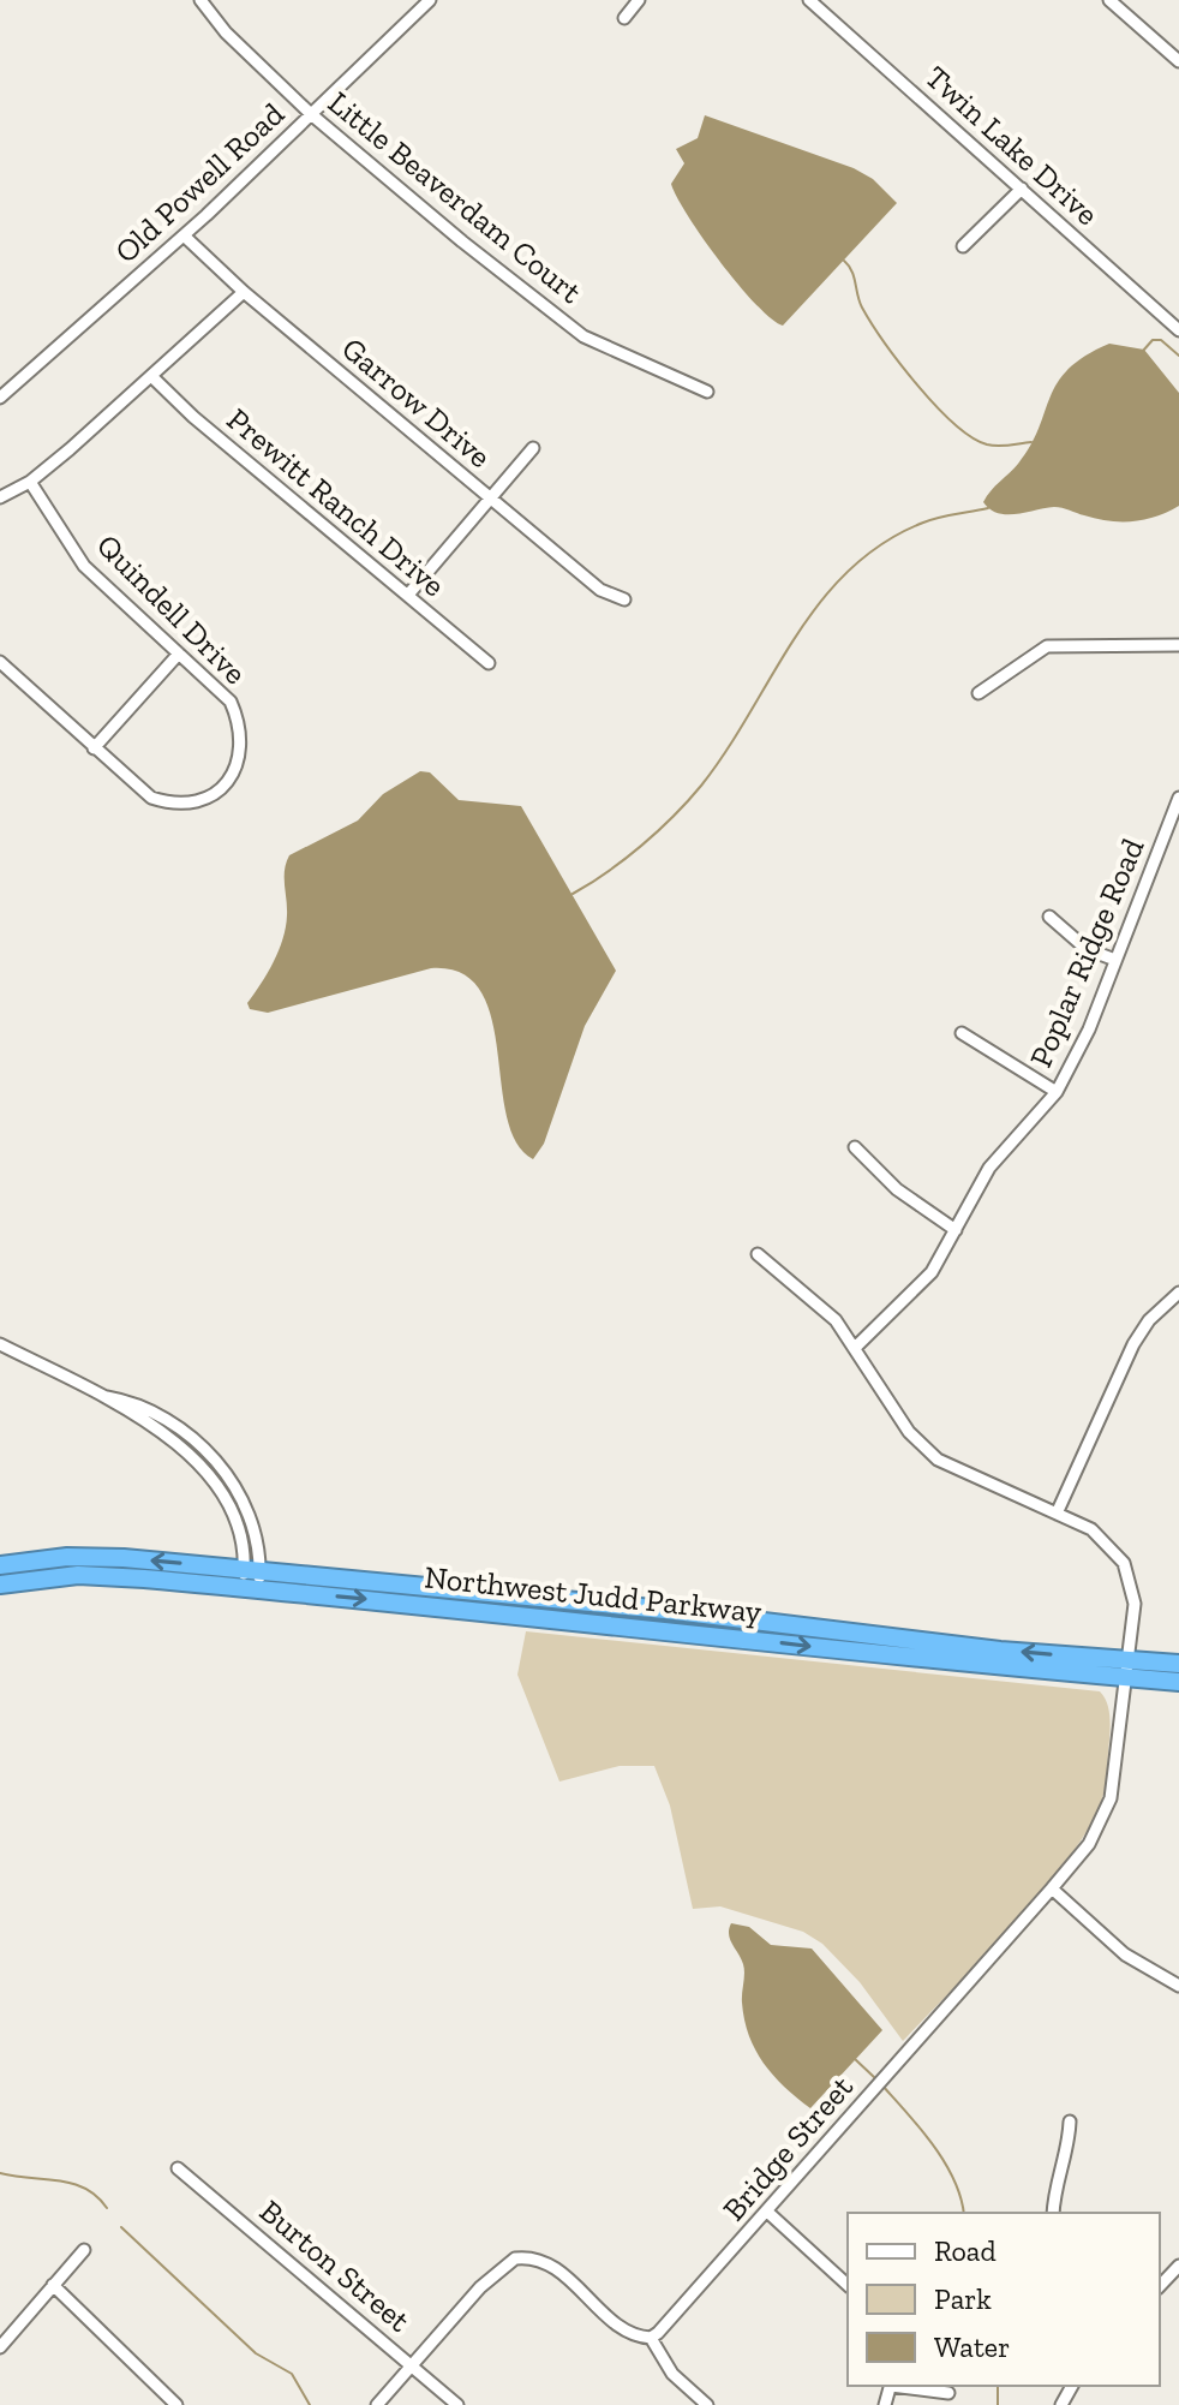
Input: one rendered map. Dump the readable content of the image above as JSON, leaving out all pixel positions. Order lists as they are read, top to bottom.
{
  "streets": {
    "highway": ["Northwest Judd Parkway"],
    "street": [
      "Twin Lake Drive",
      "Old Powell Road",
      "Little Beaverdam Court",
      "Garrow Drive",
      "Prewitt Ranch Drive",
      "Quindell Drive",
      "Poplar Ridge Road",
      "Bridge Street",
      "Burton Street"
    ]
  },
  "crossings": [
    ["Old Powell Road", "Little Beaverdam Court"],
    ["Old Powell Road", "Garrow Drive"],
    ["Poplar Ridge Road", "Bridge Street"],
    ["Northwest Judd Parkway", "Bridge Street"]
  ],
  "legend": ["Road", "Park", "Water"]
}
